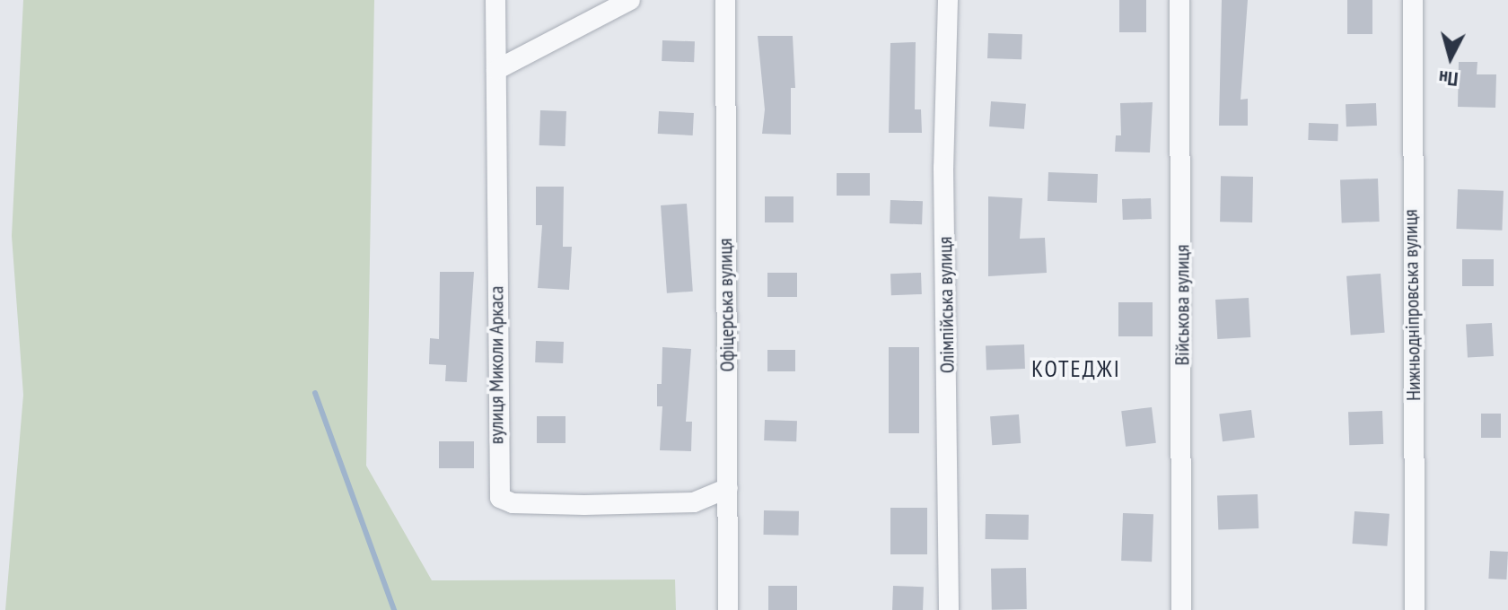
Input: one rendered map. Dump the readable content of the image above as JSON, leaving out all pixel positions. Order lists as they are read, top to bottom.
{
  "streets": {
    "street": [
      "Офіцерська вулиця",
      "Олімпійська вулиця",
      "Військова вулиця",
      "Нижньодніпровська вулиця",
      "вулиця Миколи Аркаса"
    ]
  },
  "crossings": [
    ["Офіцерська вулиця", "вулиця Миколи Аркаса"]
  ],
  "districts": ["КОТЕДЖІ"],
  "north": "bottom"
}
